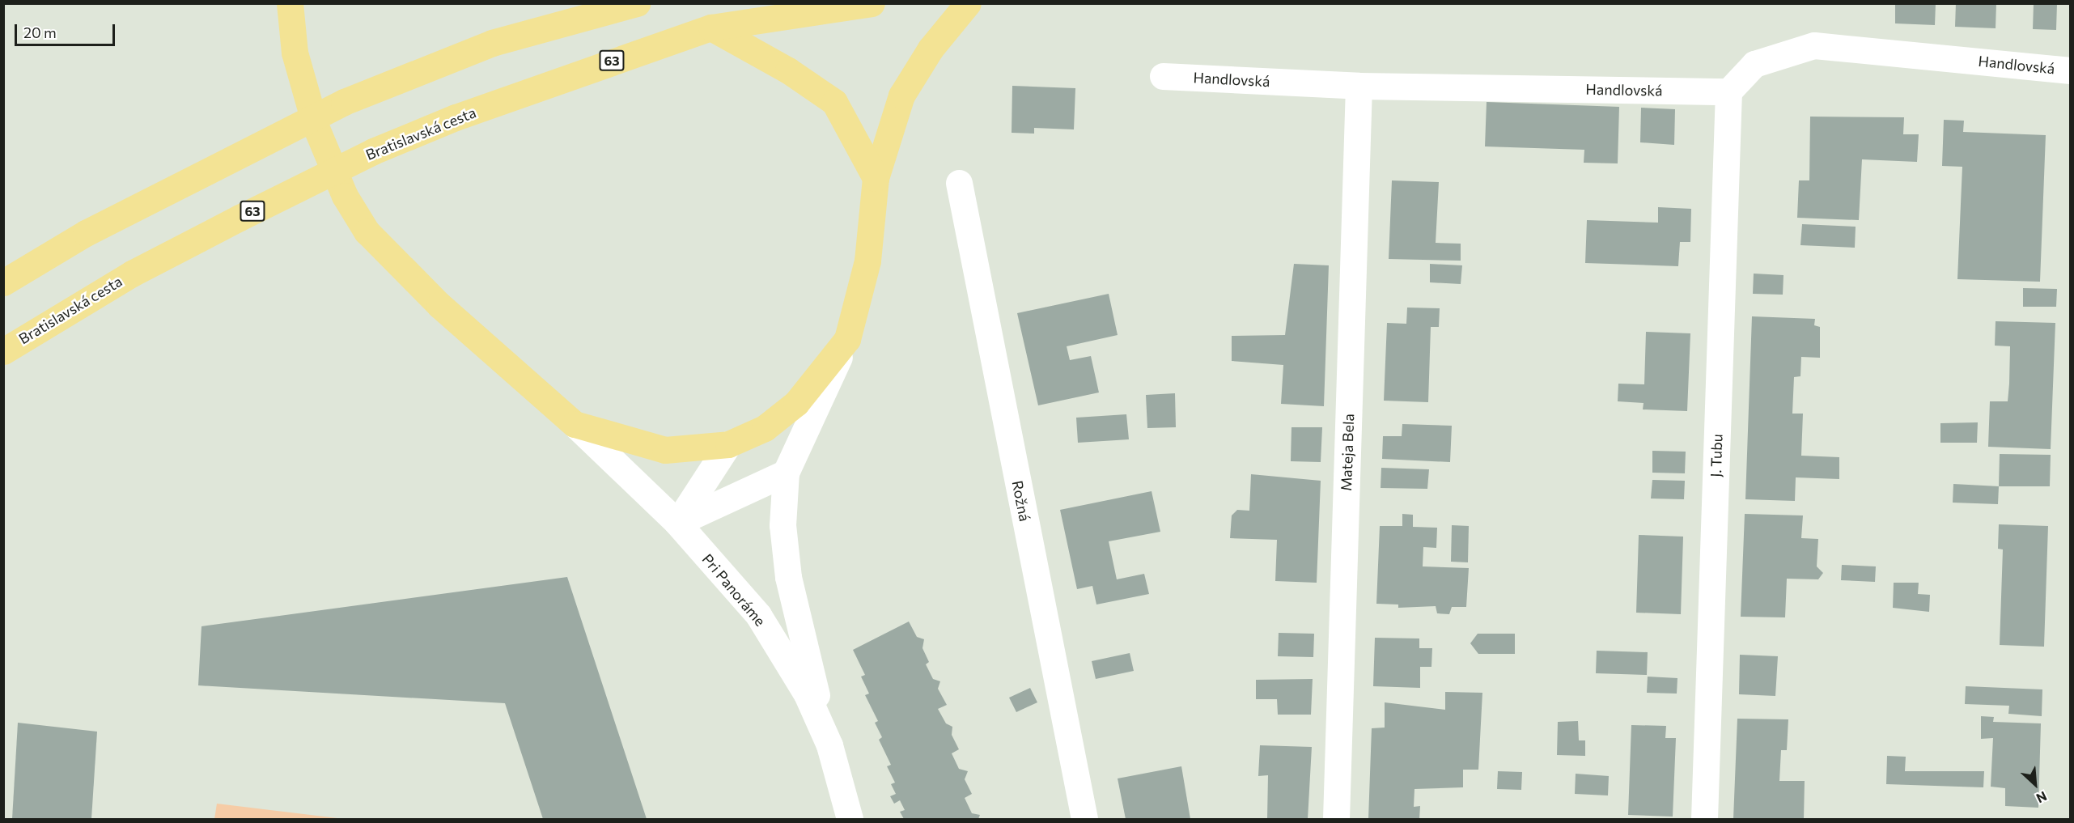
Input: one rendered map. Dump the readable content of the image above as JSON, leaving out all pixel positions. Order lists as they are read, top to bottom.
{
  "streets": {
    "main road": ["63", "Bratislavská cesta"],
    "street": [
      "Handlovská",
      "Mateja Bela",
      "J. Tubu",
      "Rožná",
      "Pri Panoráme"
    ]
  },
  "crossings": [
    ["Handlovská", "Mateja Bela"],
    ["Handlovská", "J. Tubu"]
  ],
  "scale_bar": "20 m",
  "north": "bottom right"
}
